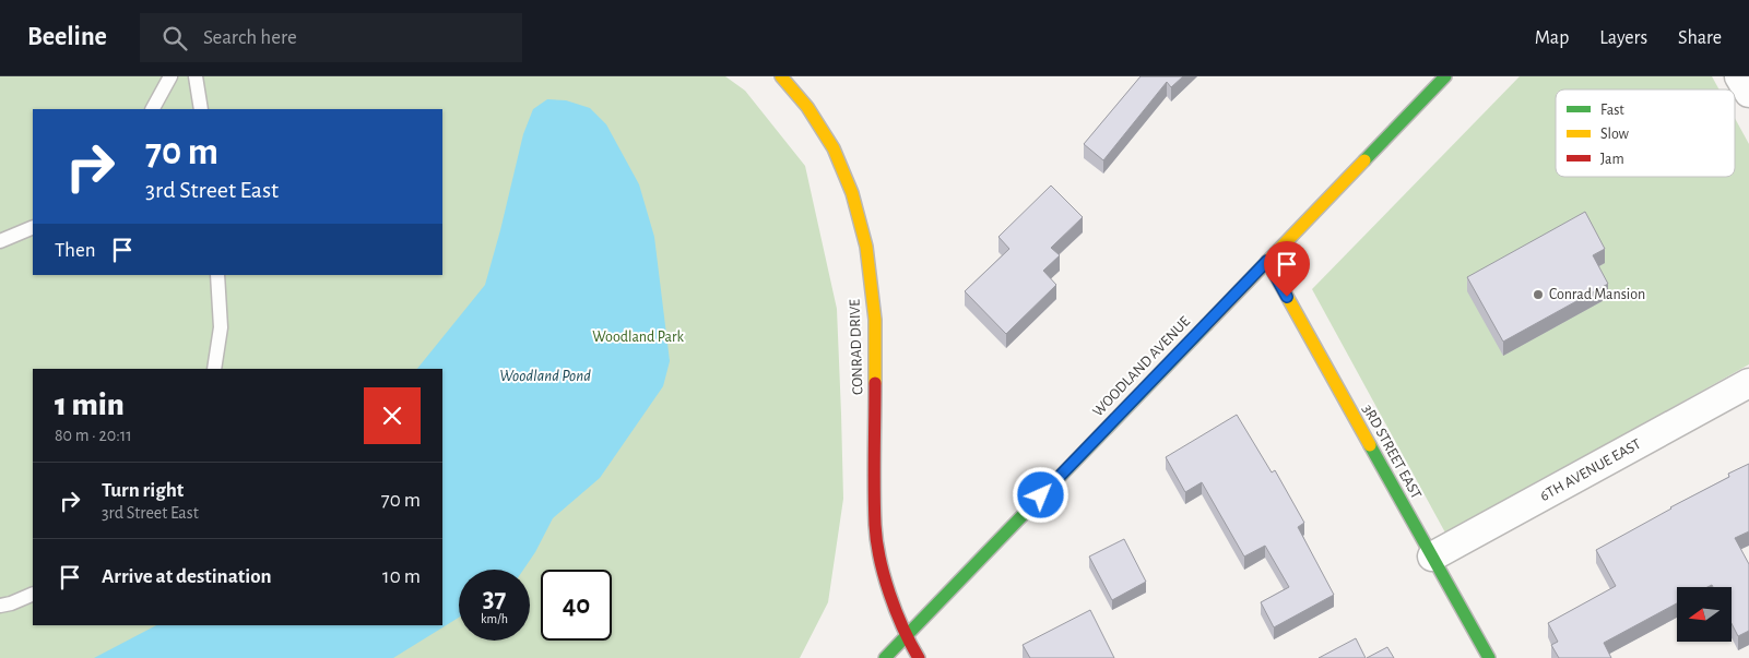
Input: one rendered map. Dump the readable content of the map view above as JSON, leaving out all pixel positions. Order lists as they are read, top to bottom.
{
  "streets": {
    "street": [
      "CONRAD DRIVE",
      "WOODLAND AVENUE",
      "3RD STREET EAST",
      "6TH AVENUE EAST"
    ]
  },
  "crossings": [
    ["CONRAD DRIVE", "WOODLAND AVENUE"],
    ["WOODLAND AVENUE", "3RD STREET EAST"],
    ["3RD STREET EAST", "6TH AVENUE EAST"]
  ],
  "water": ["Woodland Pond"],
  "parks": ["Woodland Park"],
  "places": ["Conrad Mansion"],
  "legend": ["Fast", "Slow", "Jam"],
  "north": "left",
  "page": {
    "header": "Beeline",
    "search": "Search here",
    "nav": ["Map", "Layers", "Share"],
    "turn": ["70 m", "3rd Street East"],
    "then": "Then",
    "heading": ["1 min", "80 m · 20:11"],
    "list": [
      {
        "name": "Turn right",
        "note": "3rd Street East",
        "value": "70 m"
      },
      {
        "name": "Arrive at destination",
        "value": "10 m"
      }
    ],
    "speed": "37 km/h",
    "limit": "40"
  }
}
